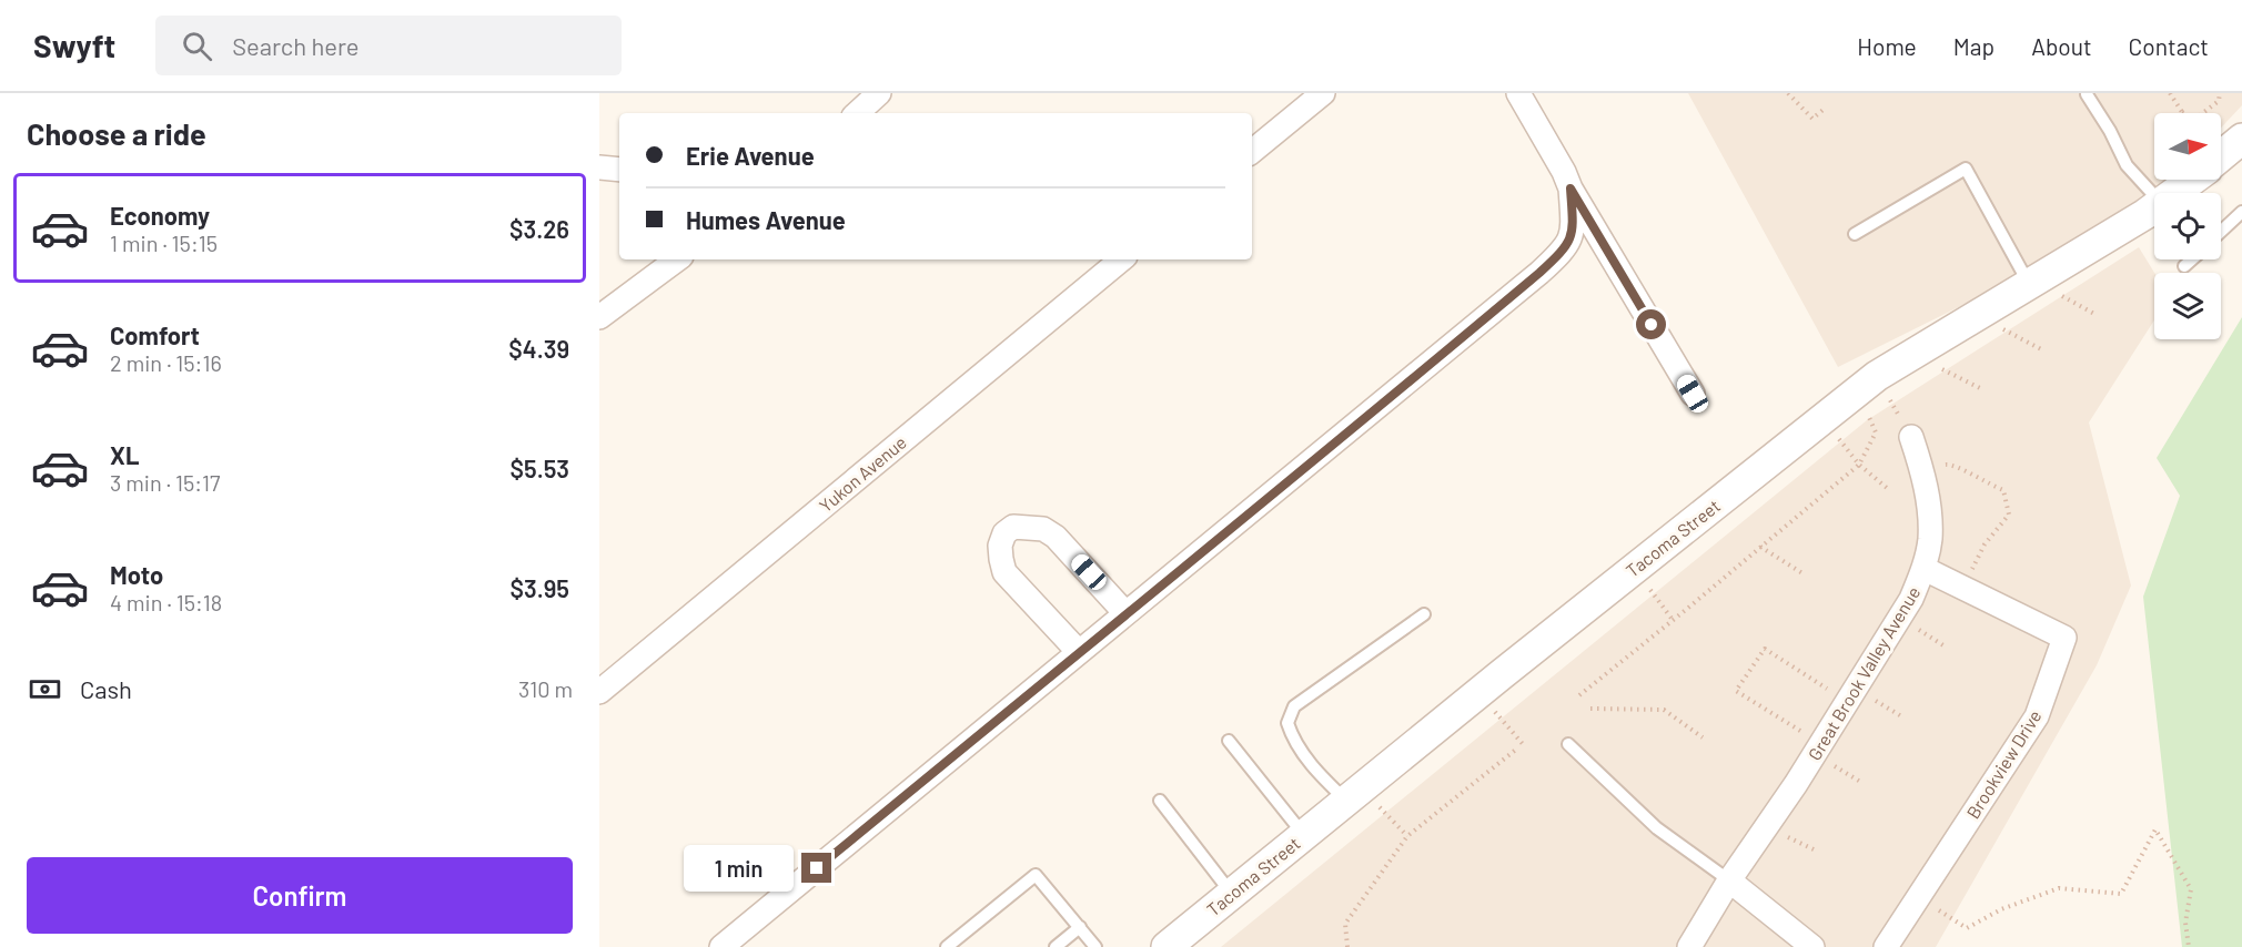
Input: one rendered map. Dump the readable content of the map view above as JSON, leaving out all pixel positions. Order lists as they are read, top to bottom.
{
  "streets": {
    "street": [
      "Yukon Avenue",
      "Tacoma Street",
      "Great Brook Valley Avenue",
      "Brookview Drive"
    ]
  },
  "crossings": [
    ["Great Brook Valley Avenue", "Brookview Drive"]
  ],
  "north": "right",
  "page": {
    "header": "Swyft",
    "search": "Search here",
    "nav": [
      "Home",
      "Map",
      "About",
      "Contact"
    ],
    "heading": "Choose a ride",
    "banner": ["Erie Avenue", "Humes Avenue"],
    "list": [
      {
        "name": "Economy",
        "note": "1 min · 15:15",
        "value": "$3.26"
      },
      {
        "name": "Comfort",
        "note": "2 min · 15:16",
        "value": "$4.39"
      },
      {
        "name": "XL",
        "note": "3 min · 15:17",
        "value": "$5.53"
      },
      {
        "name": "Moto",
        "note": "4 min · 15:18",
        "value": "$3.95"
      }
    ],
    "pay": ["Cash", "310 m"],
    "buttons": "Confirm",
    "bubble": "1 min"
  }
}
